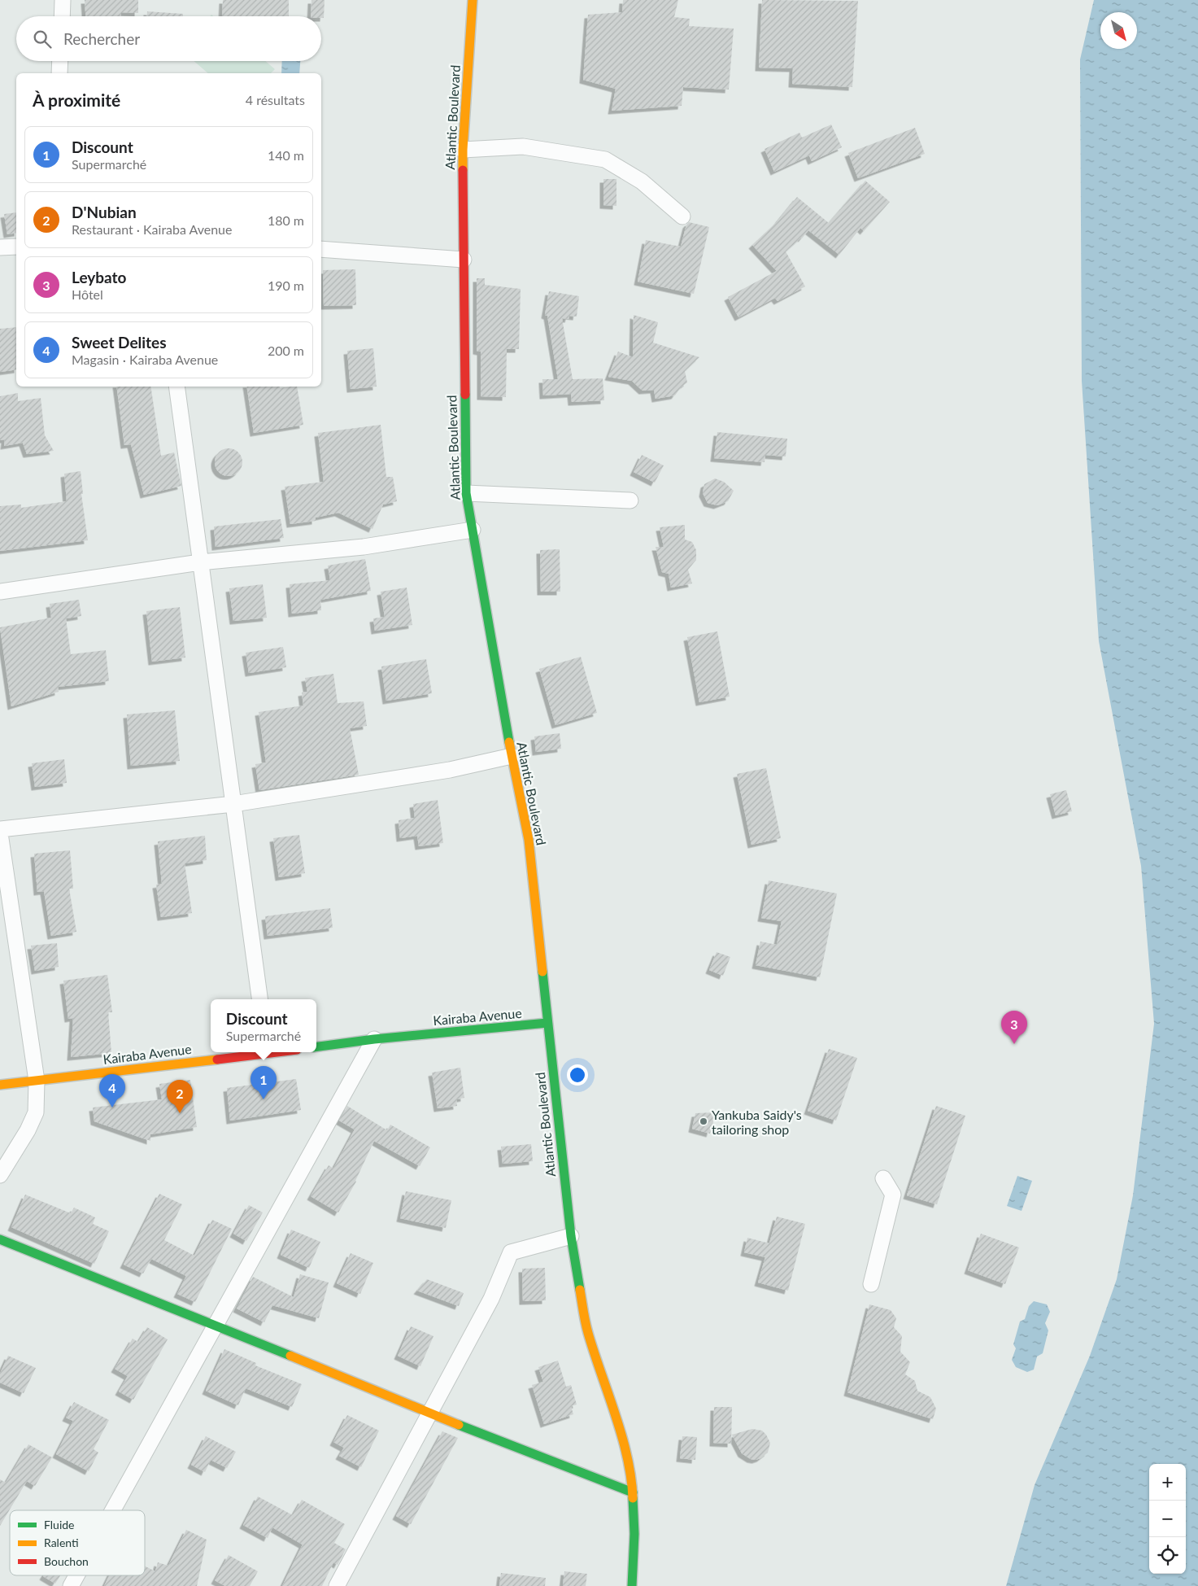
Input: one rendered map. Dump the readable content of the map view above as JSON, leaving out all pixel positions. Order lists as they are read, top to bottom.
{
  "streets": {
    "street": ["Atlantic Boulevard", "Kairaba Avenue"]
  },
  "crossings": [
    ["Atlantic Boulevard", "Kairaba Avenue"]
  ],
  "places": ["Yankuba Saidy's tailoring shop"],
  "legend": ["Fluide", "Ralenti", "Bouchon"],
  "north": "bottom right",
  "page": {
    "search": "Rechercher",
    "heading": ["À proximité", "4 résultats"],
    "list": [
      {
        "mark": "1",
        "name": "Discount",
        "note": "Supermarché",
        "value": "140 m"
      },
      {
        "mark": "2",
        "name": "D'Nubian",
        "note": "Restaurant · Kairaba Avenue",
        "value": "180 m"
      },
      {
        "mark": "3",
        "name": "Leybato",
        "note": "Hôtel",
        "value": "190 m"
      },
      {
        "mark": "4",
        "name": "Sweet Delites",
        "note": "Magasin · Kairaba Avenue",
        "value": "200 m"
      }
    ],
    "popup": ["Discount", "Supermarché"],
    "pins": [
      "3",
      "1",
      "4",
      "2"
    ],
    "map_buttons": ["+", "−"]
  }
}
